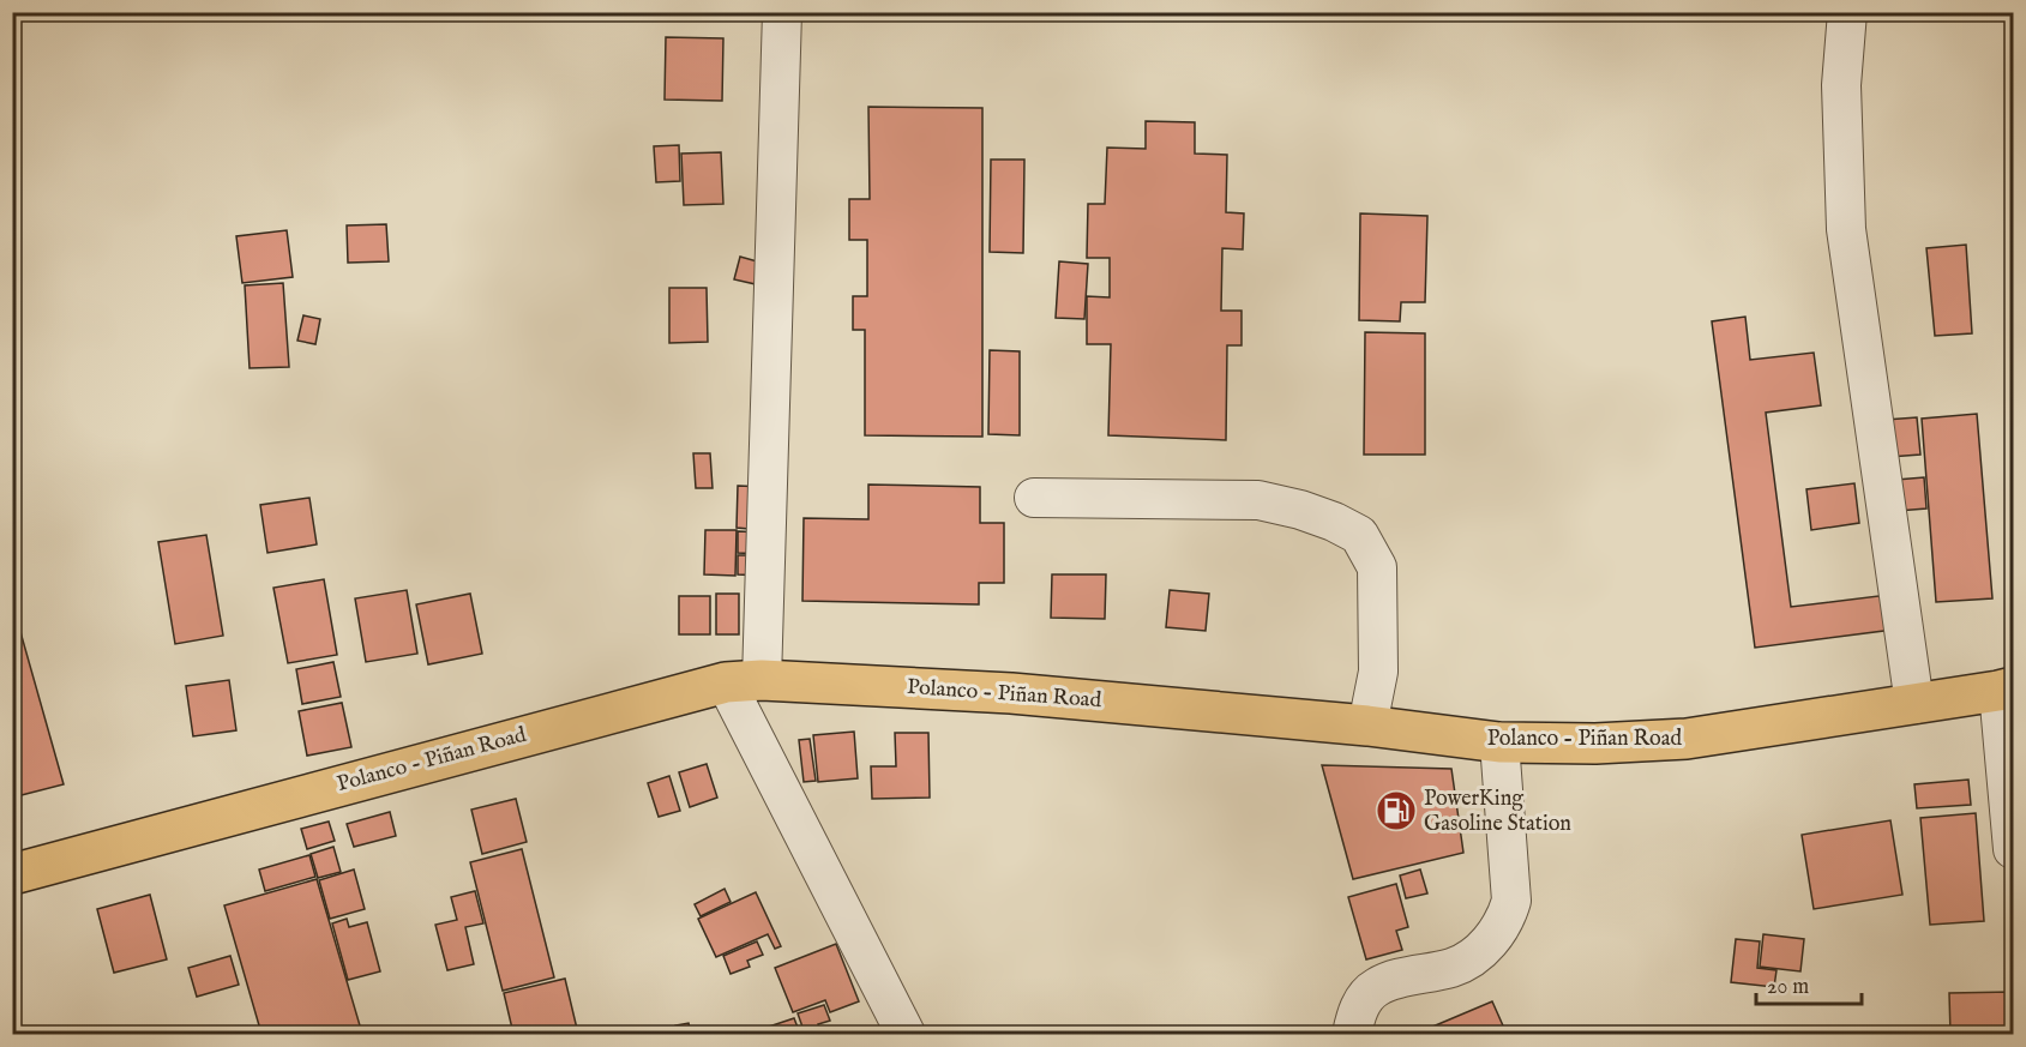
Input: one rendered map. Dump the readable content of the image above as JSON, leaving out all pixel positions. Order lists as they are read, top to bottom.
{
  "streets": {
    "main road": ["Polanco - Piñan Road"]
  },
  "places": {
    "fuel station": ["PowerKing Gasoline Station"]
  },
  "scale_bar": "20 m"
}
